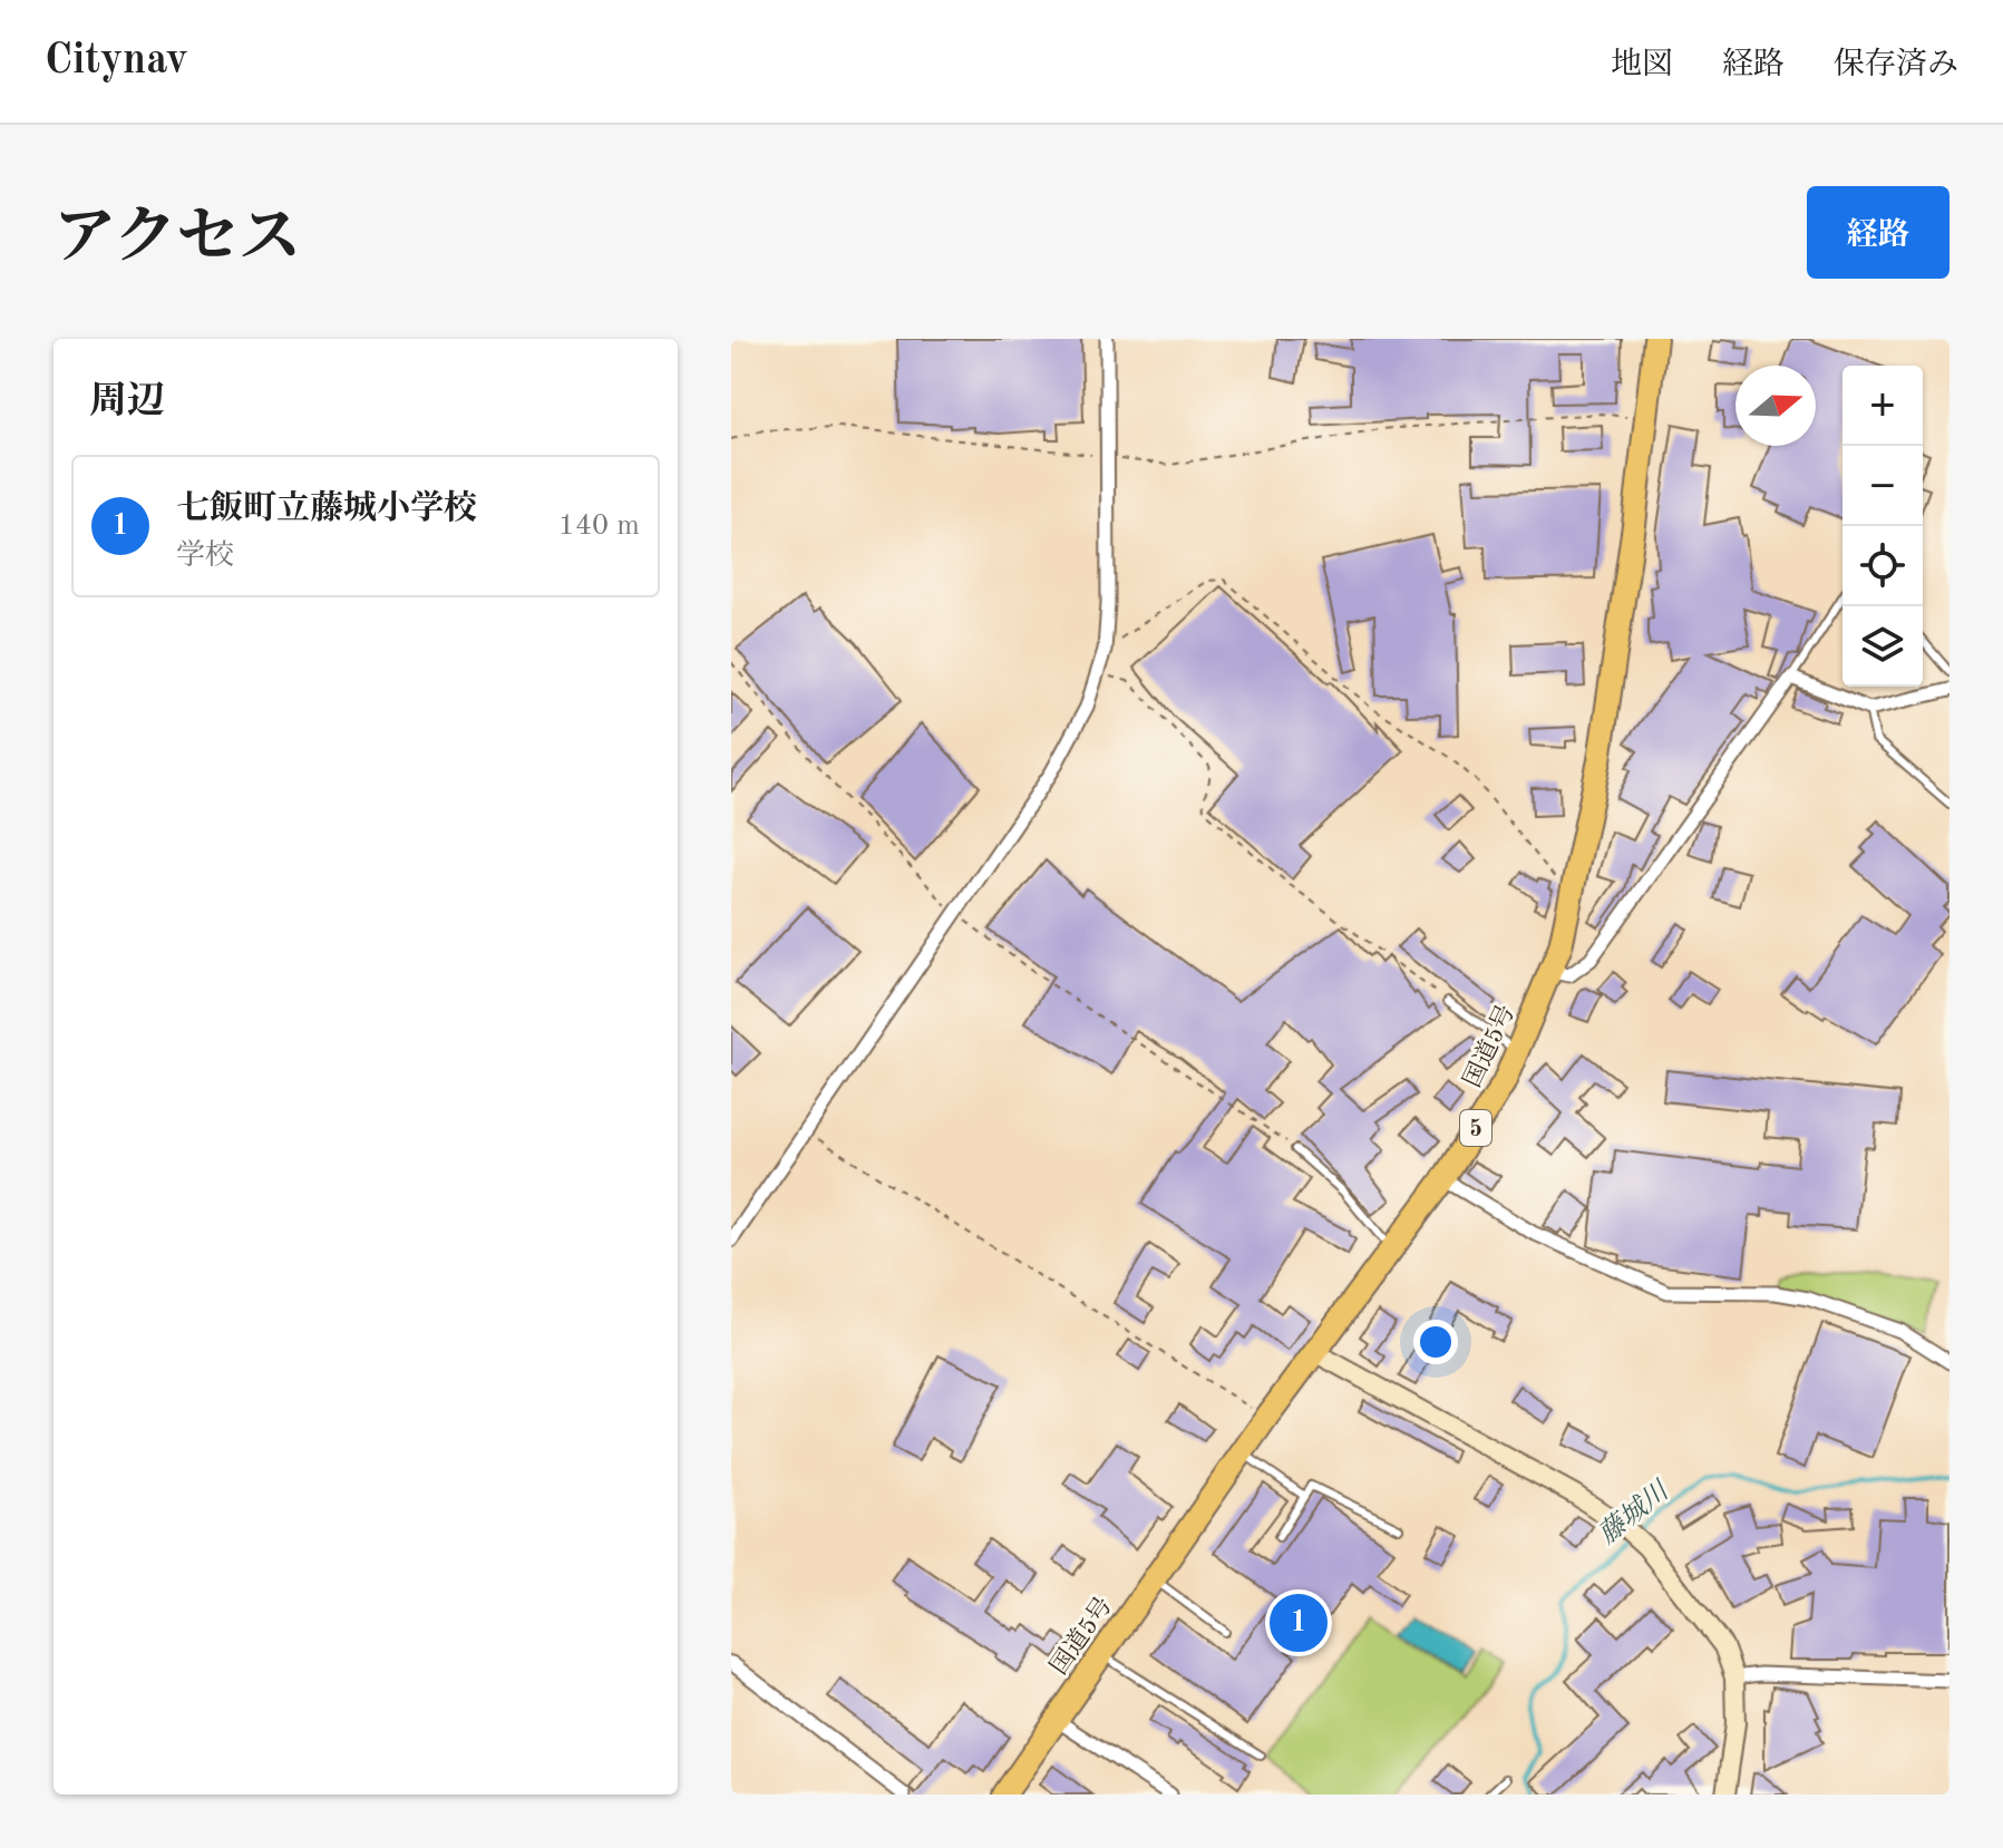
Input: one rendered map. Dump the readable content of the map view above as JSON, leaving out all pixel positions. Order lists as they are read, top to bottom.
{
  "streets": {
    "highway": ["国道5号", "5"]
  },
  "water": ["藤城川"],
  "north": "right",
  "page": {
    "header": "Citynav",
    "nav": ["地図", "経路", "保存済み"],
    "title": "アクセス",
    "buttons": "経路",
    "heading": "周辺",
    "map_buttons": ["+", "−"],
    "list": [
      {
        "mark": "1",
        "name": "七飯町立藤城小学校",
        "note": "学校",
        "value": "140 m"
      }
    ],
    "pins": "1"
  }
}
